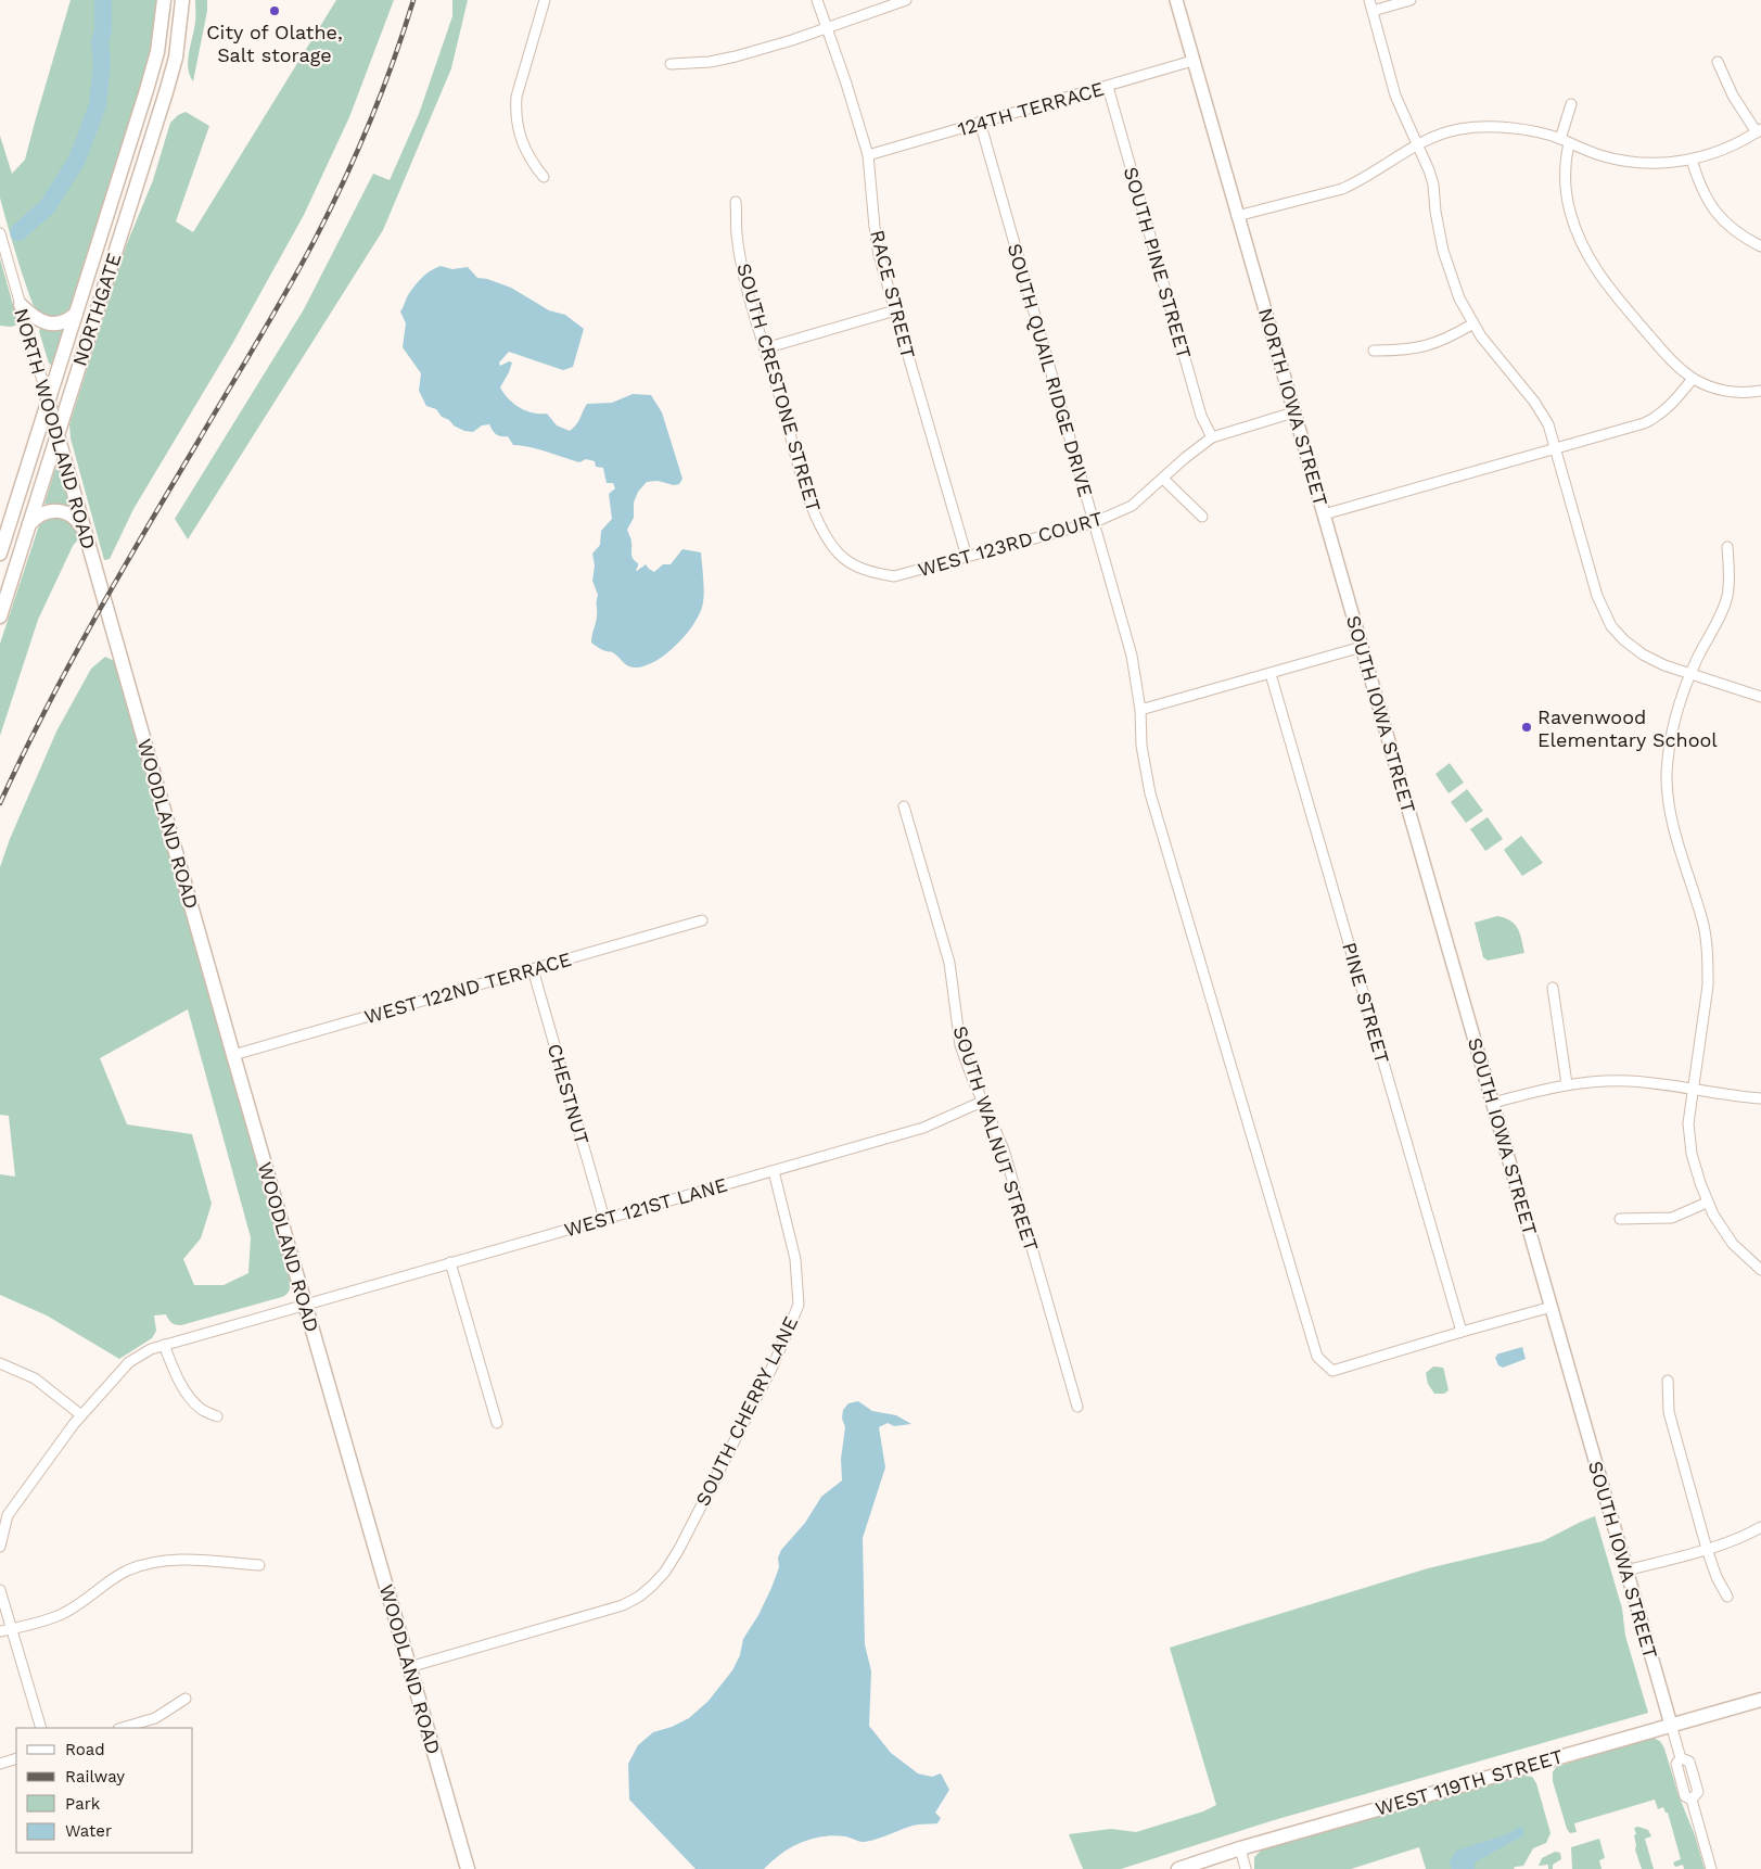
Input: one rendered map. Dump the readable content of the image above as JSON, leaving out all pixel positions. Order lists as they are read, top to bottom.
{
  "streets": {
    "main road": [
      "NORTHGATE",
      "NORTH WOODLAND ROAD",
      "WOODLAND ROAD",
      "WEST 119TH STREET"
    ],
    "street": [
      "124TH TERRACE",
      "SOUTH PINE STREET",
      "RACE STREET",
      "SOUTH QUAIL RIDGE DRIVE",
      "SOUTH CRESTONE STREET",
      "NORTH IOWA STREET",
      "WEST 123RD COURT",
      "SOUTH IOWA STREET",
      "WEST 122ND TERRACE",
      "PINE STREET",
      "CHESTNUT",
      "SOUTH WALNUT STREET",
      "WEST 121ST LANE",
      "SOUTH CHERRY LANE"
    ]
  },
  "crossings": [
    ["124TH TERRACE", "SOUTH PINE STREET"],
    ["124TH TERRACE", "RACE STREET"],
    ["124TH TERRACE", "SOUTH QUAIL RIDGE DRIVE"],
    ["124TH TERRACE", "NORTH IOWA STREET"],
    ["SOUTH PINE STREET", "WEST 123RD COURT"],
    ["RACE STREET", "WEST 123RD COURT"],
    ["NORTHGATE", "NORTH WOODLAND ROAD"],
    ["SOUTH QUAIL RIDGE DRIVE", "WEST 123RD COURT"],
    ["SOUTH QUAIL RIDGE DRIVE", "PINE STREET"],
    ["SOUTH CRESTONE STREET", "WEST 123RD COURT"],
    ["NORTH IOWA STREET", "WEST 123RD COURT"],
    ["NORTH IOWA STREET", "SOUTH IOWA STREET"],
    ["NORTH WOODLAND ROAD", "WOODLAND ROAD"],
    ["SOUTH IOWA STREET", "WEST 119TH STREET"],
    ["WOODLAND ROAD", "WEST 122ND TERRACE"],
    ["WOODLAND ROAD", "WEST 121ST LANE"],
    ["WOODLAND ROAD", "SOUTH CHERRY LANE"],
    ["WEST 122ND TERRACE", "CHESTNUT"],
    ["CHESTNUT", "WEST 121ST LANE"],
    ["SOUTH WALNUT STREET", "WEST 121ST LANE"],
    ["WEST 121ST LANE", "SOUTH CHERRY LANE"]
  ],
  "places": ["City of Olathe, Salt storage", "Ravenwood Elementary School"],
  "legend": [
    "Road",
    "Railway",
    "Park",
    "Water"
  ]
}
